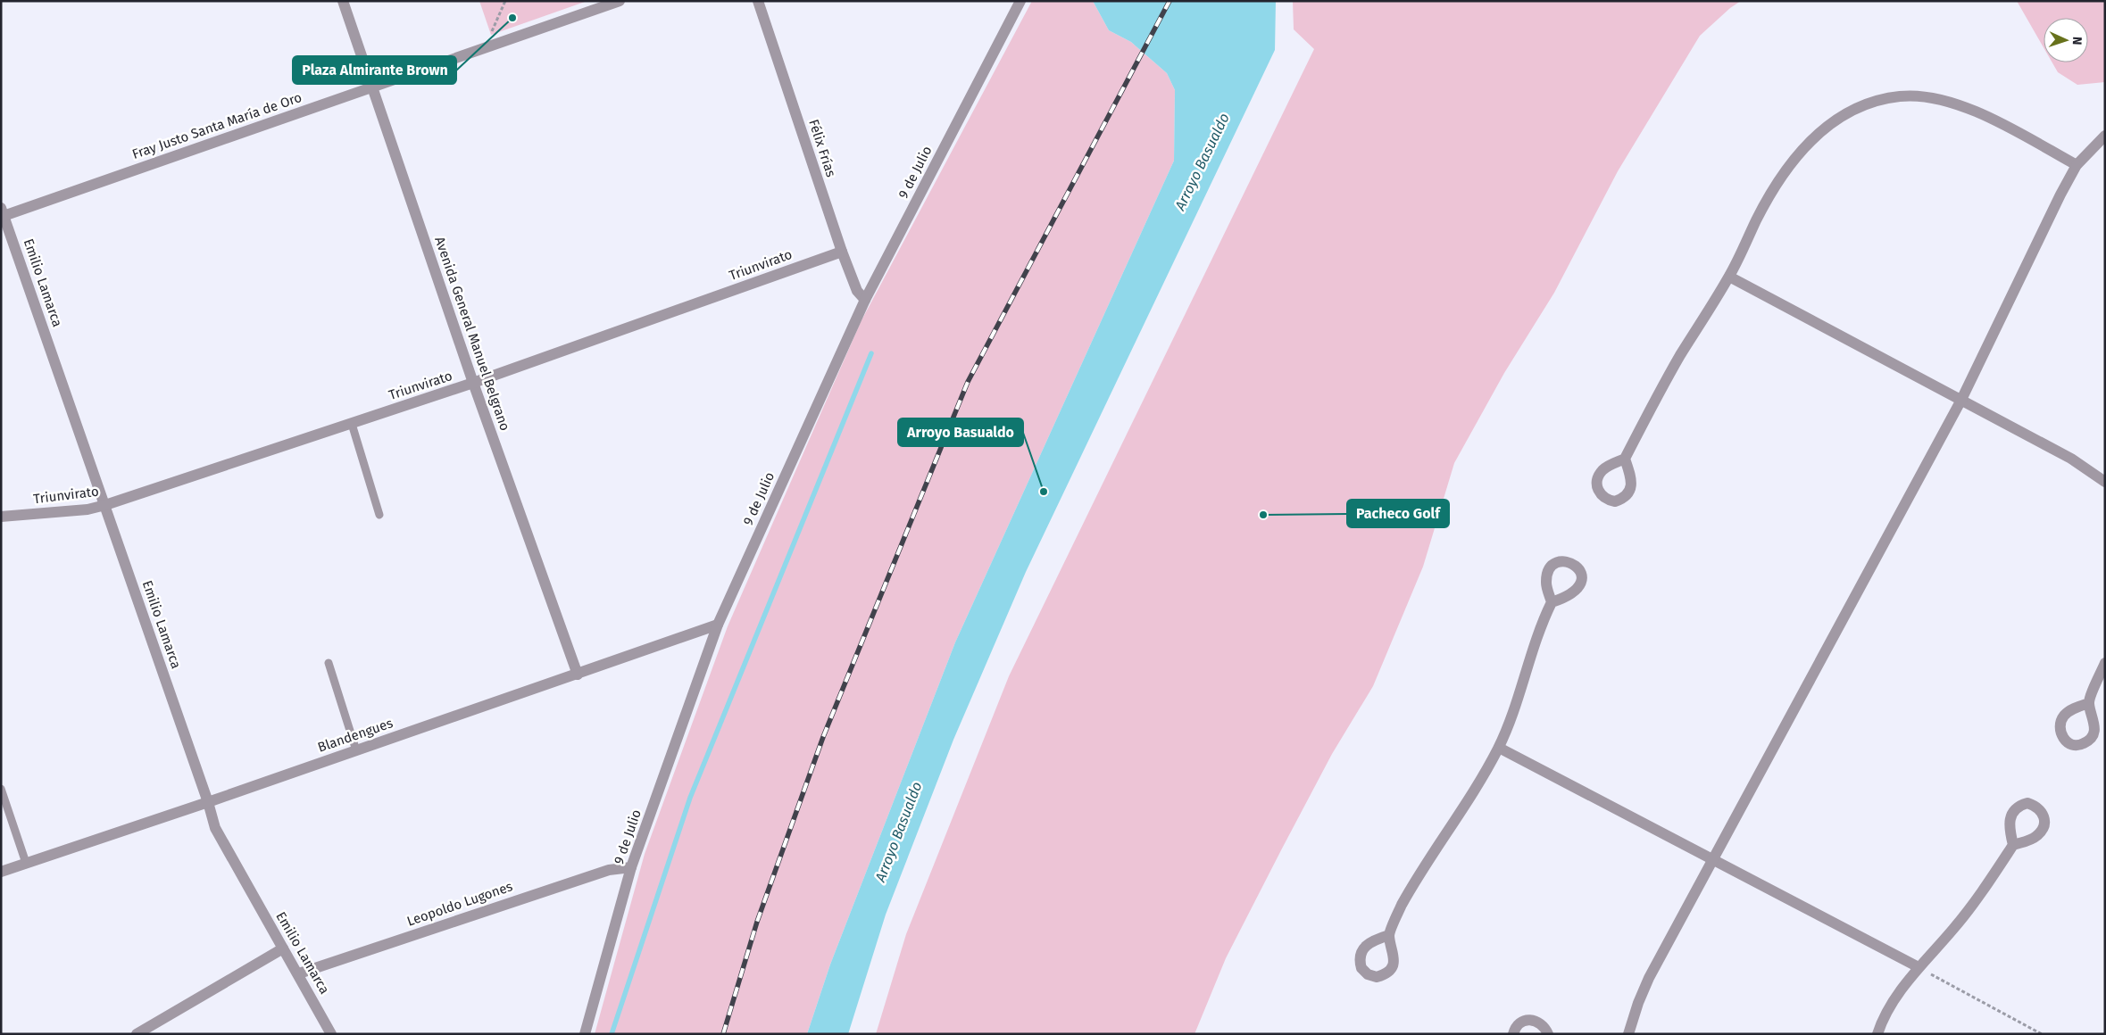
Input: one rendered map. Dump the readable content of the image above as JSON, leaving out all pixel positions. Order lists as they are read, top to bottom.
{
  "streets": {
    "street": [
      "Fray Justo Santa María de Oro",
      "Félix Frías",
      "9 de Julio",
      "Triunvirato",
      "Emilio Lamarca",
      "Avenida General Manuel Belgrano",
      "Blandengues",
      "Leopoldo Lugones"
    ]
  },
  "crossings": [
    ["Fray Justo Santa María de Oro", "Emilio Lamarca"],
    ["Fray Justo Santa María de Oro", "Avenida General Manuel Belgrano"],
    ["Félix Frías", "9 de Julio"],
    ["Félix Frías", "Triunvirato"],
    ["9 de Julio", "Blandengues"],
    ["9 de Julio", "Leopoldo Lugones"],
    ["Triunvirato", "Emilio Lamarca"],
    ["Triunvirato", "Avenida General Manuel Belgrano"],
    ["Emilio Lamarca", "Blandengues"],
    ["Emilio Lamarca", "Leopoldo Lugones"],
    ["Avenida General Manuel Belgrano", "Blandengues"]
  ],
  "water": ["Arroyo Basualdo"],
  "places": ["Plaza Almirante Brown", "Arroyo Basualdo", "Pacheco Golf"],
  "north": "right"
}
